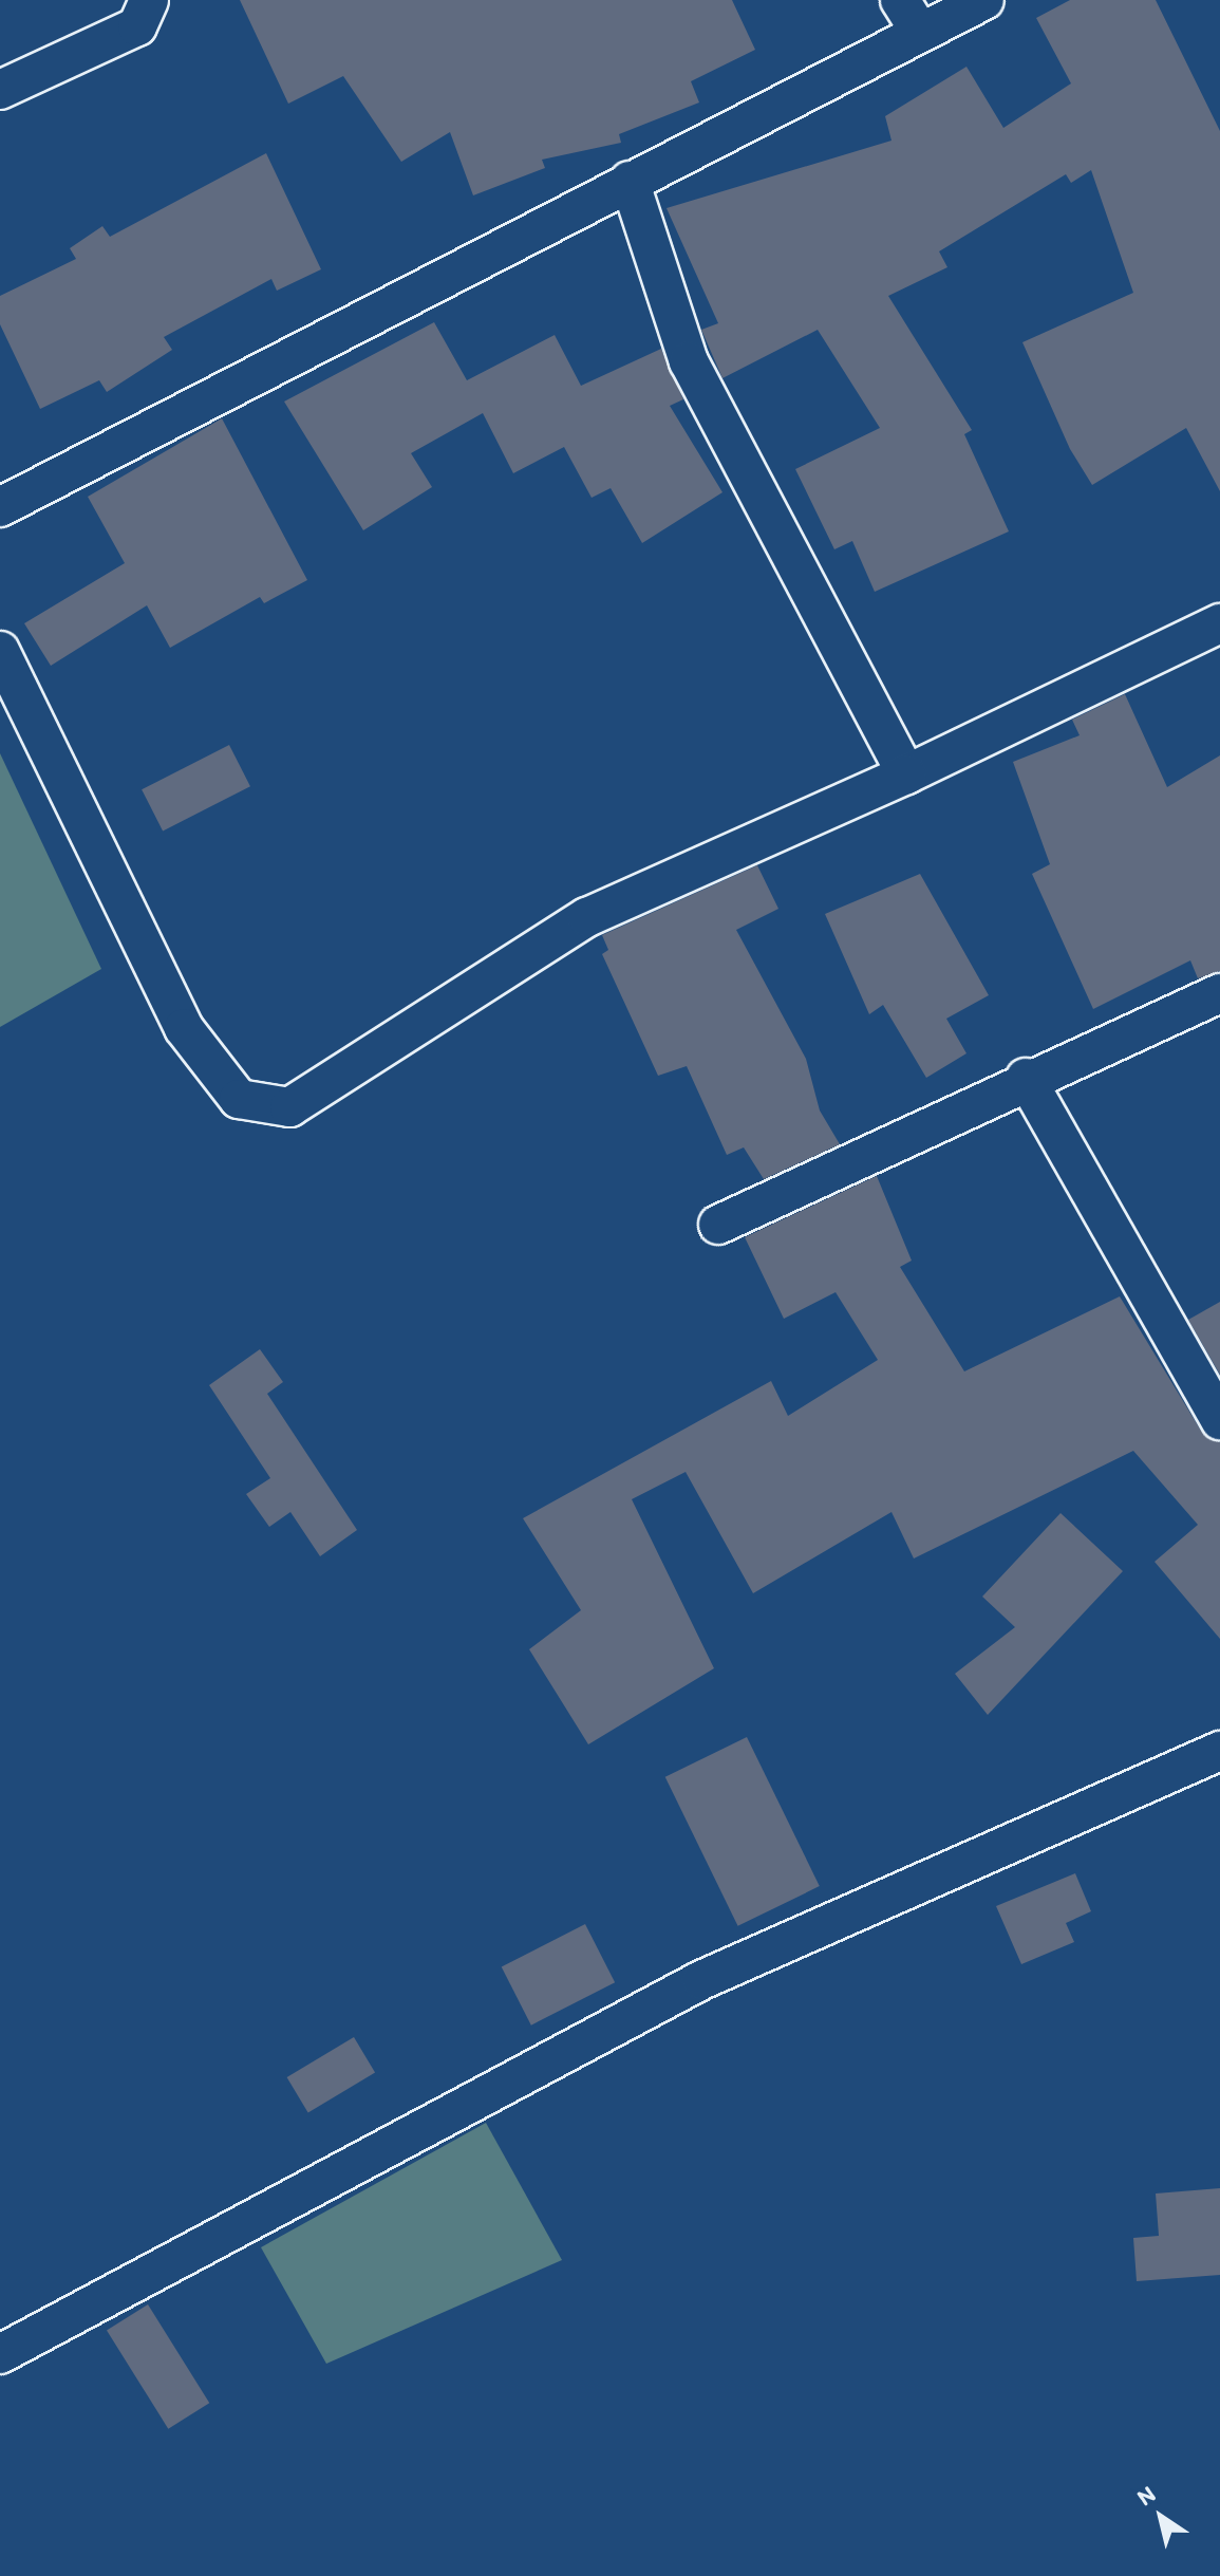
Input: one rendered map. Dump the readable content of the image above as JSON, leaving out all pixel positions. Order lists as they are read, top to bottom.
{
  "north": "top left"
}
